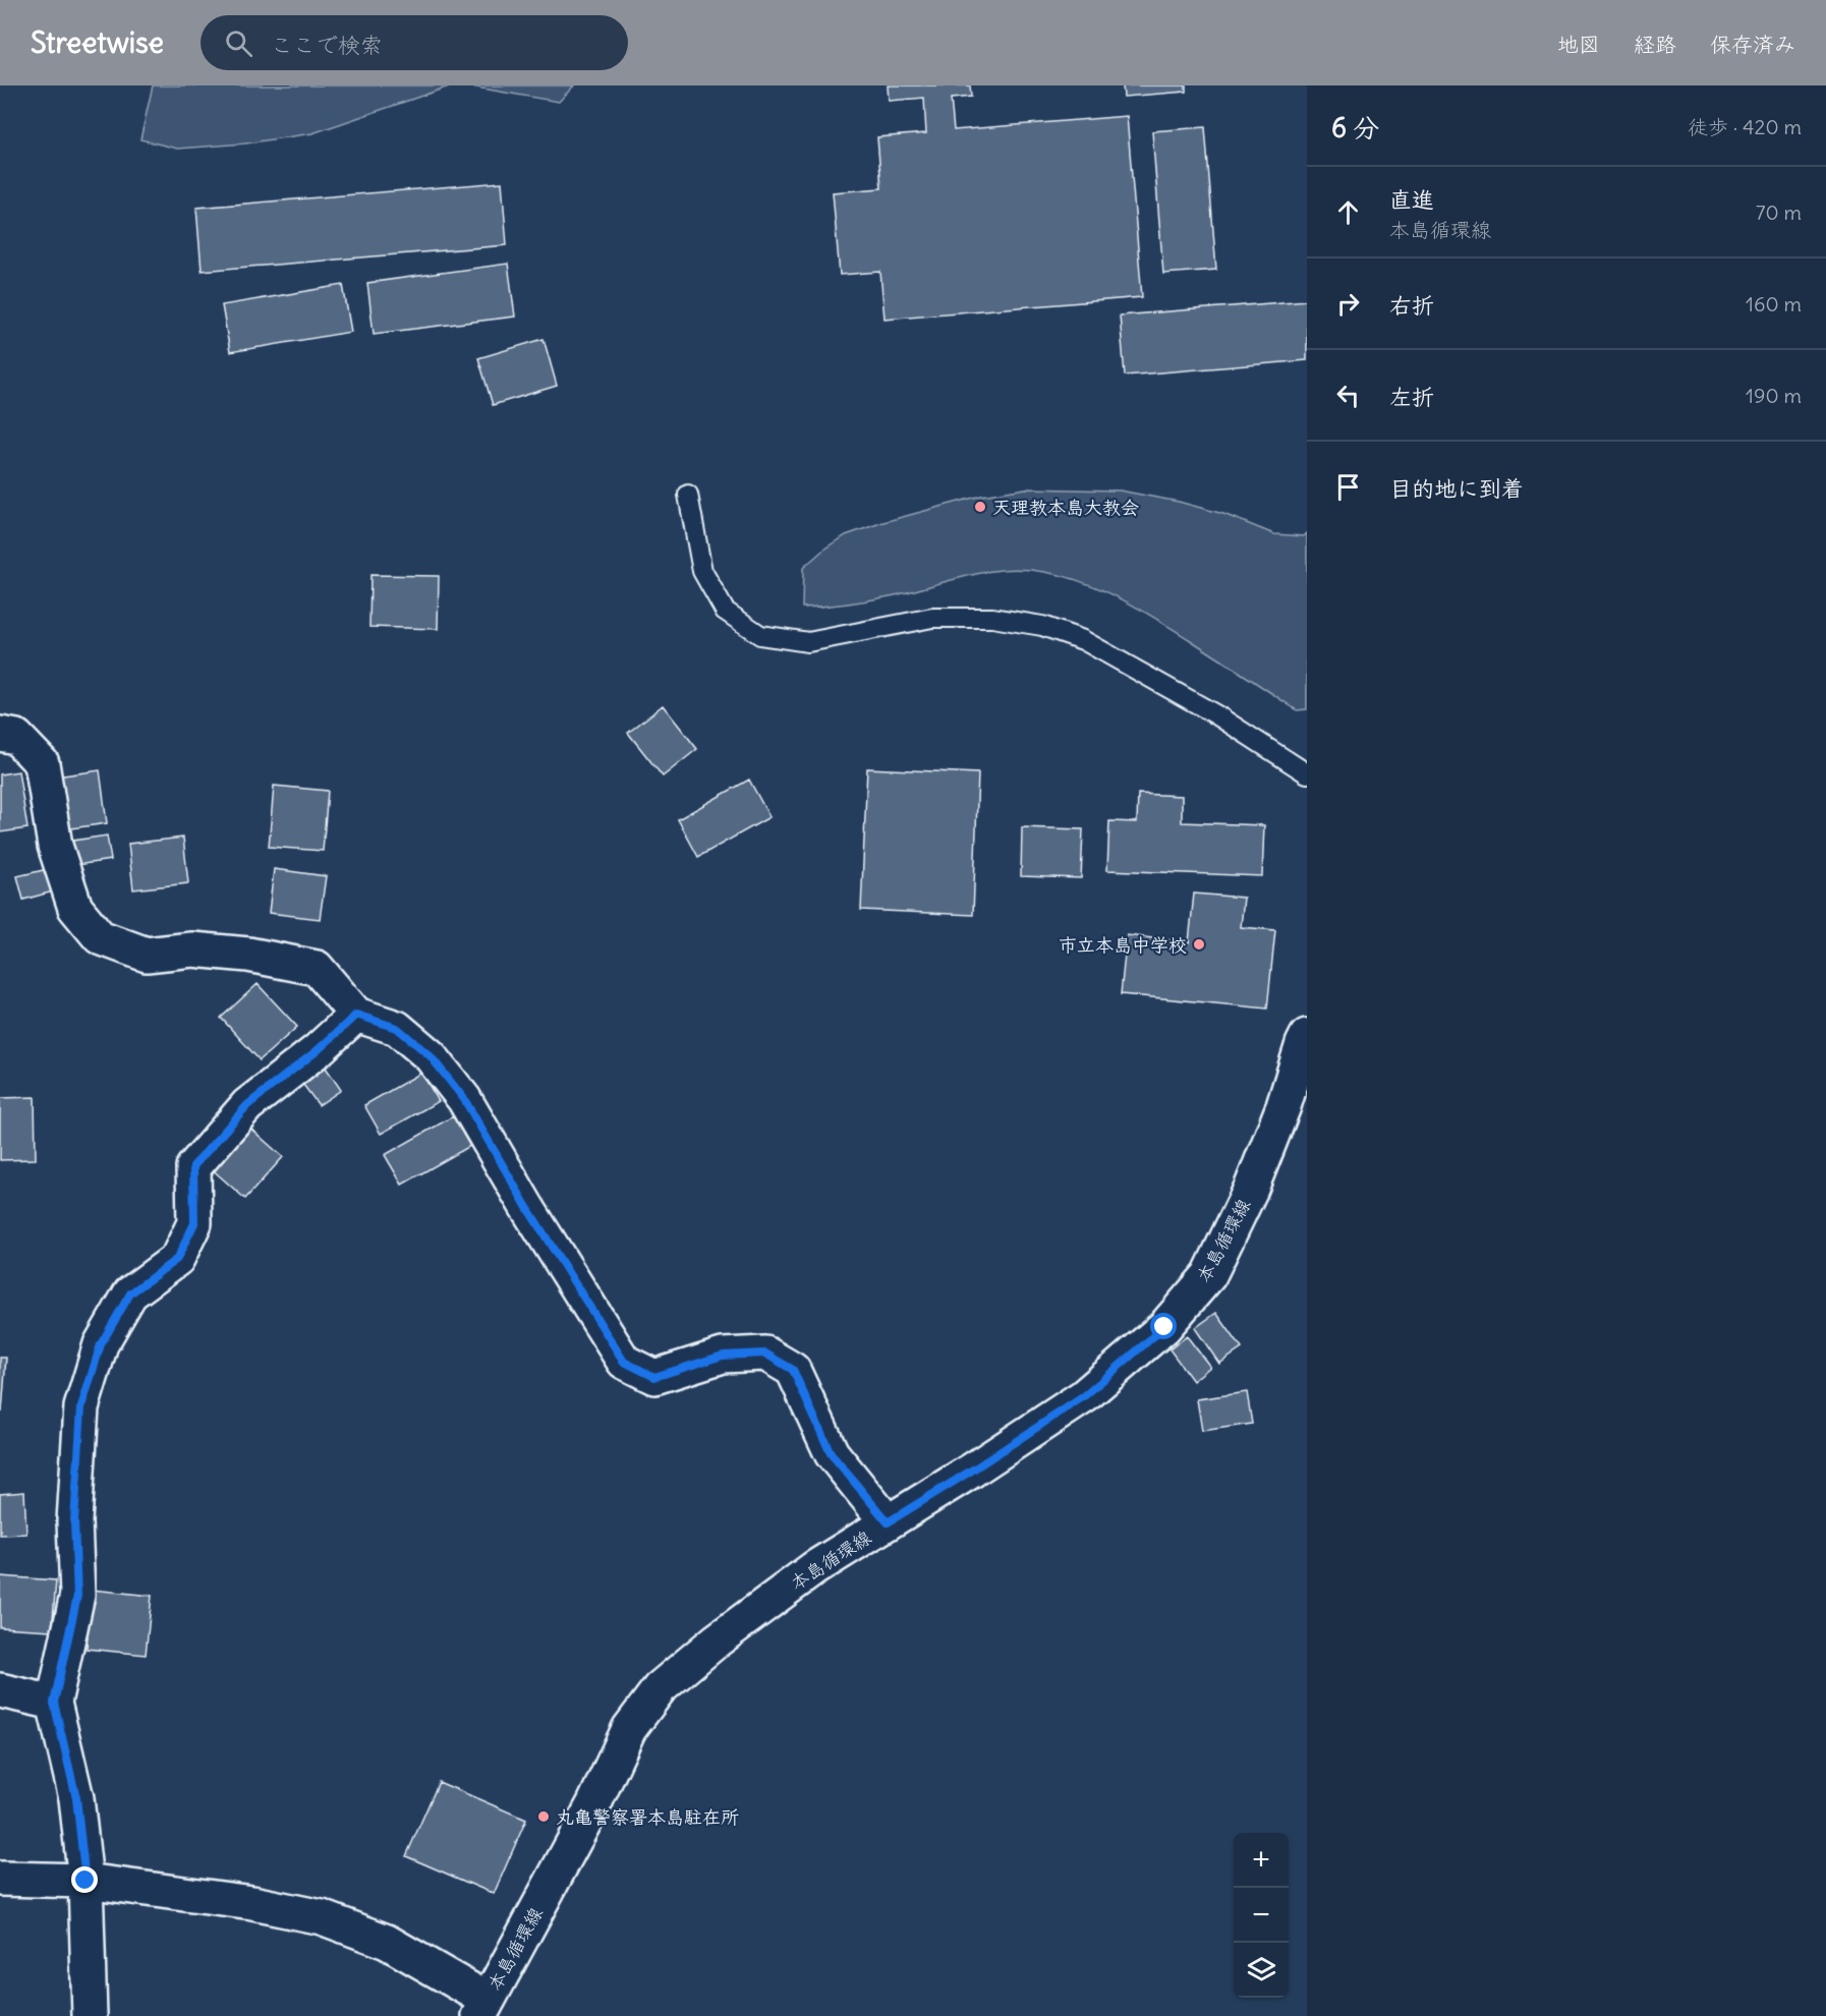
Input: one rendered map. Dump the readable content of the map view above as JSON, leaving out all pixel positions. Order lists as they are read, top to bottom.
{
  "streets": {
    "street": ["本島循環線"]
  },
  "places": ["天理教本島大教会", "市立本島中学校", "丸亀警察署本島駐在所"],
  "page": {
    "header": "Streetwise",
    "search": "ここで検索",
    "nav": ["地図", "経路", "保存済み"],
    "heading": ["6 分", "徒歩 · 420 m"],
    "list": [
      ["直進", "本島循環線", "70 m"],
      ["右折", "160 m"],
      ["左折", "190 m"],
      "目的地に到着"
    ],
    "map_buttons": ["+", "−"]
  }
}
